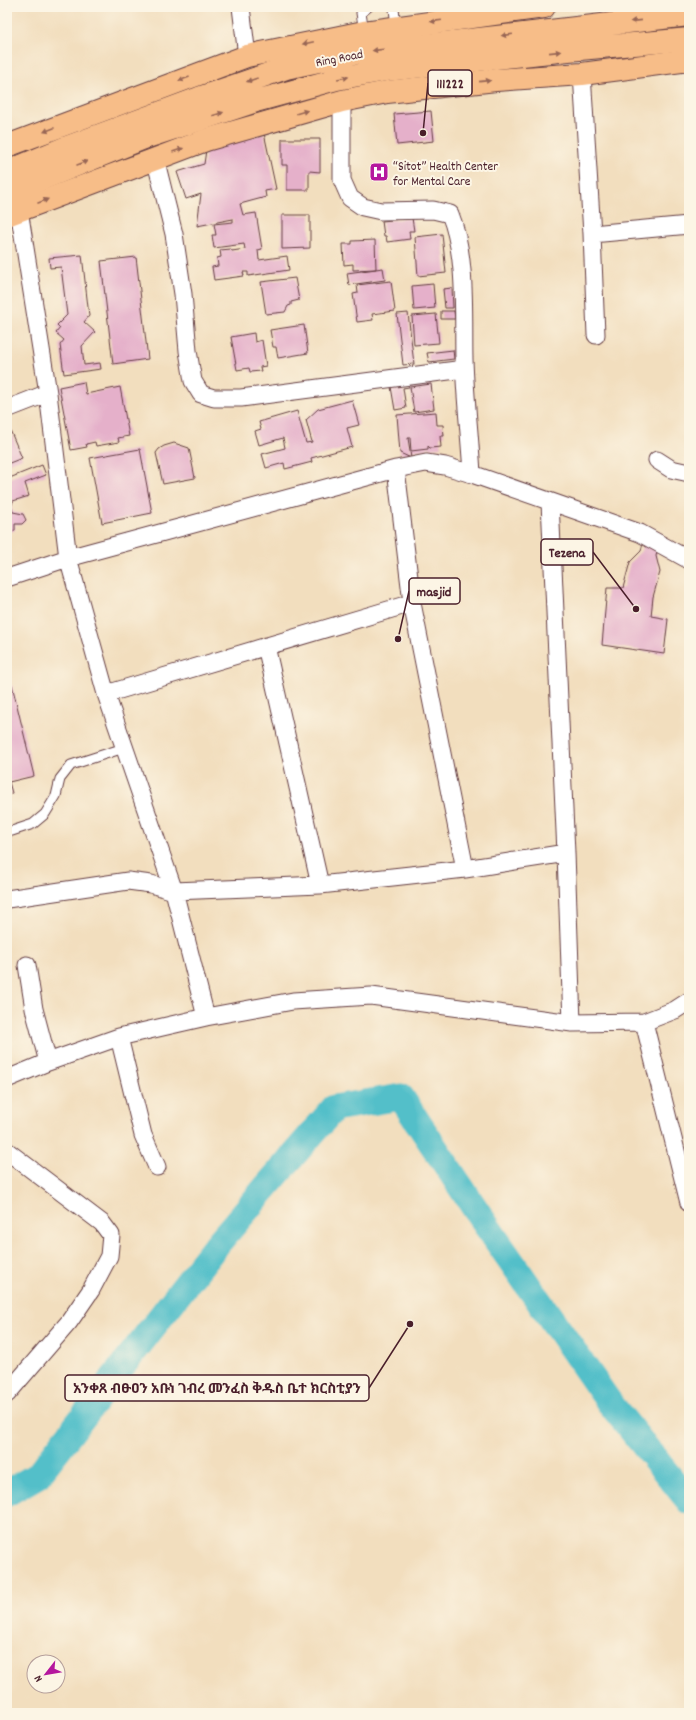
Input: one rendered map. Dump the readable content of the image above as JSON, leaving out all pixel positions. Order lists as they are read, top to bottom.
{
  "streets": {
    "main road": ["Ring Road"]
  },
  "places": {
    "other": [
      "111222",
      "Tezena",
      "masjid",
      "አንቀጸ ብፁዐን አቡነ ገብረ መንፈስ ቅዱስ ቤተ ክርስቲያን"
    ],
    "hospital": ["“Sitot” Health Center for Mental Care"]
  },
  "north": "bottom left"
}
